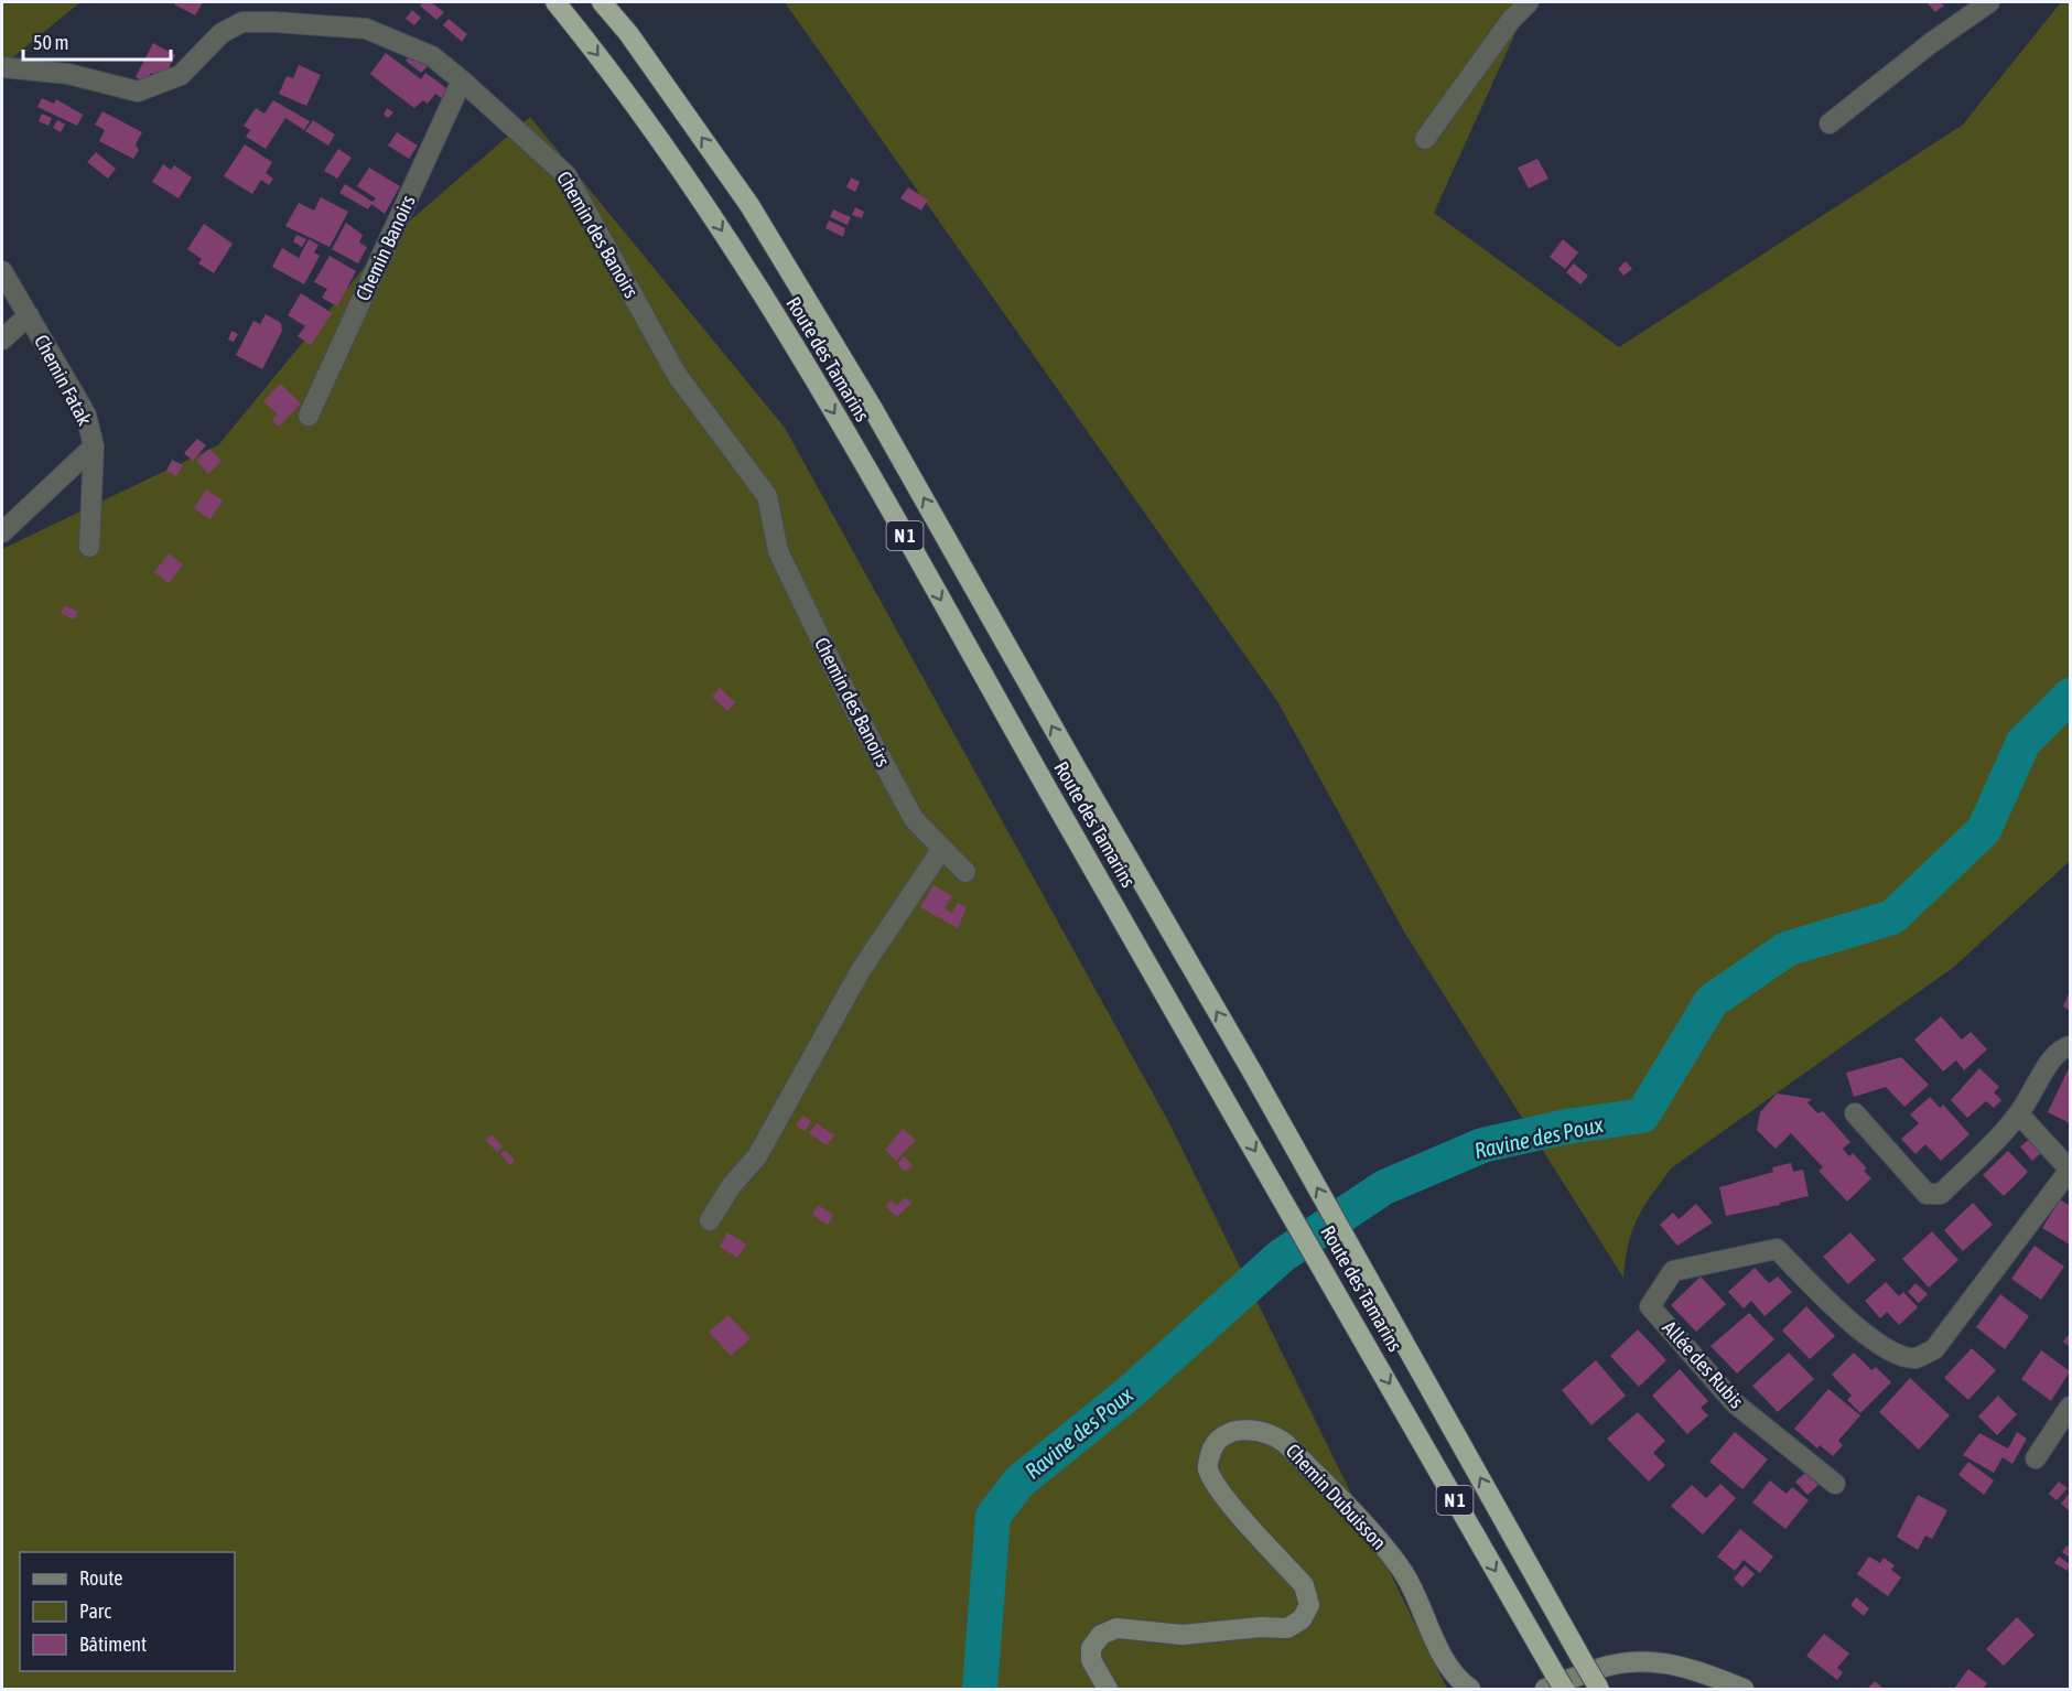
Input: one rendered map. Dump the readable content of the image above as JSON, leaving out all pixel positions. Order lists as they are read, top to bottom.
{
  "streets": {
    "highway": ["Route des Tamarins", "N 1"],
    "main road": ["Chemin Dubuisson"],
    "street": [
      "Chemin des Banoirs",
      "Chemin Banoirs",
      "Chemin Fatak",
      "Allée des Rubis"
    ]
  },
  "crossings": [
    ["Chemin des Banoirs", "Chemin Banoirs"]
  ],
  "water": ["Ravine des Poux"],
  "legend": ["Route", "Parc", "Bâtiment"],
  "scale_bar": "50 m"
}
